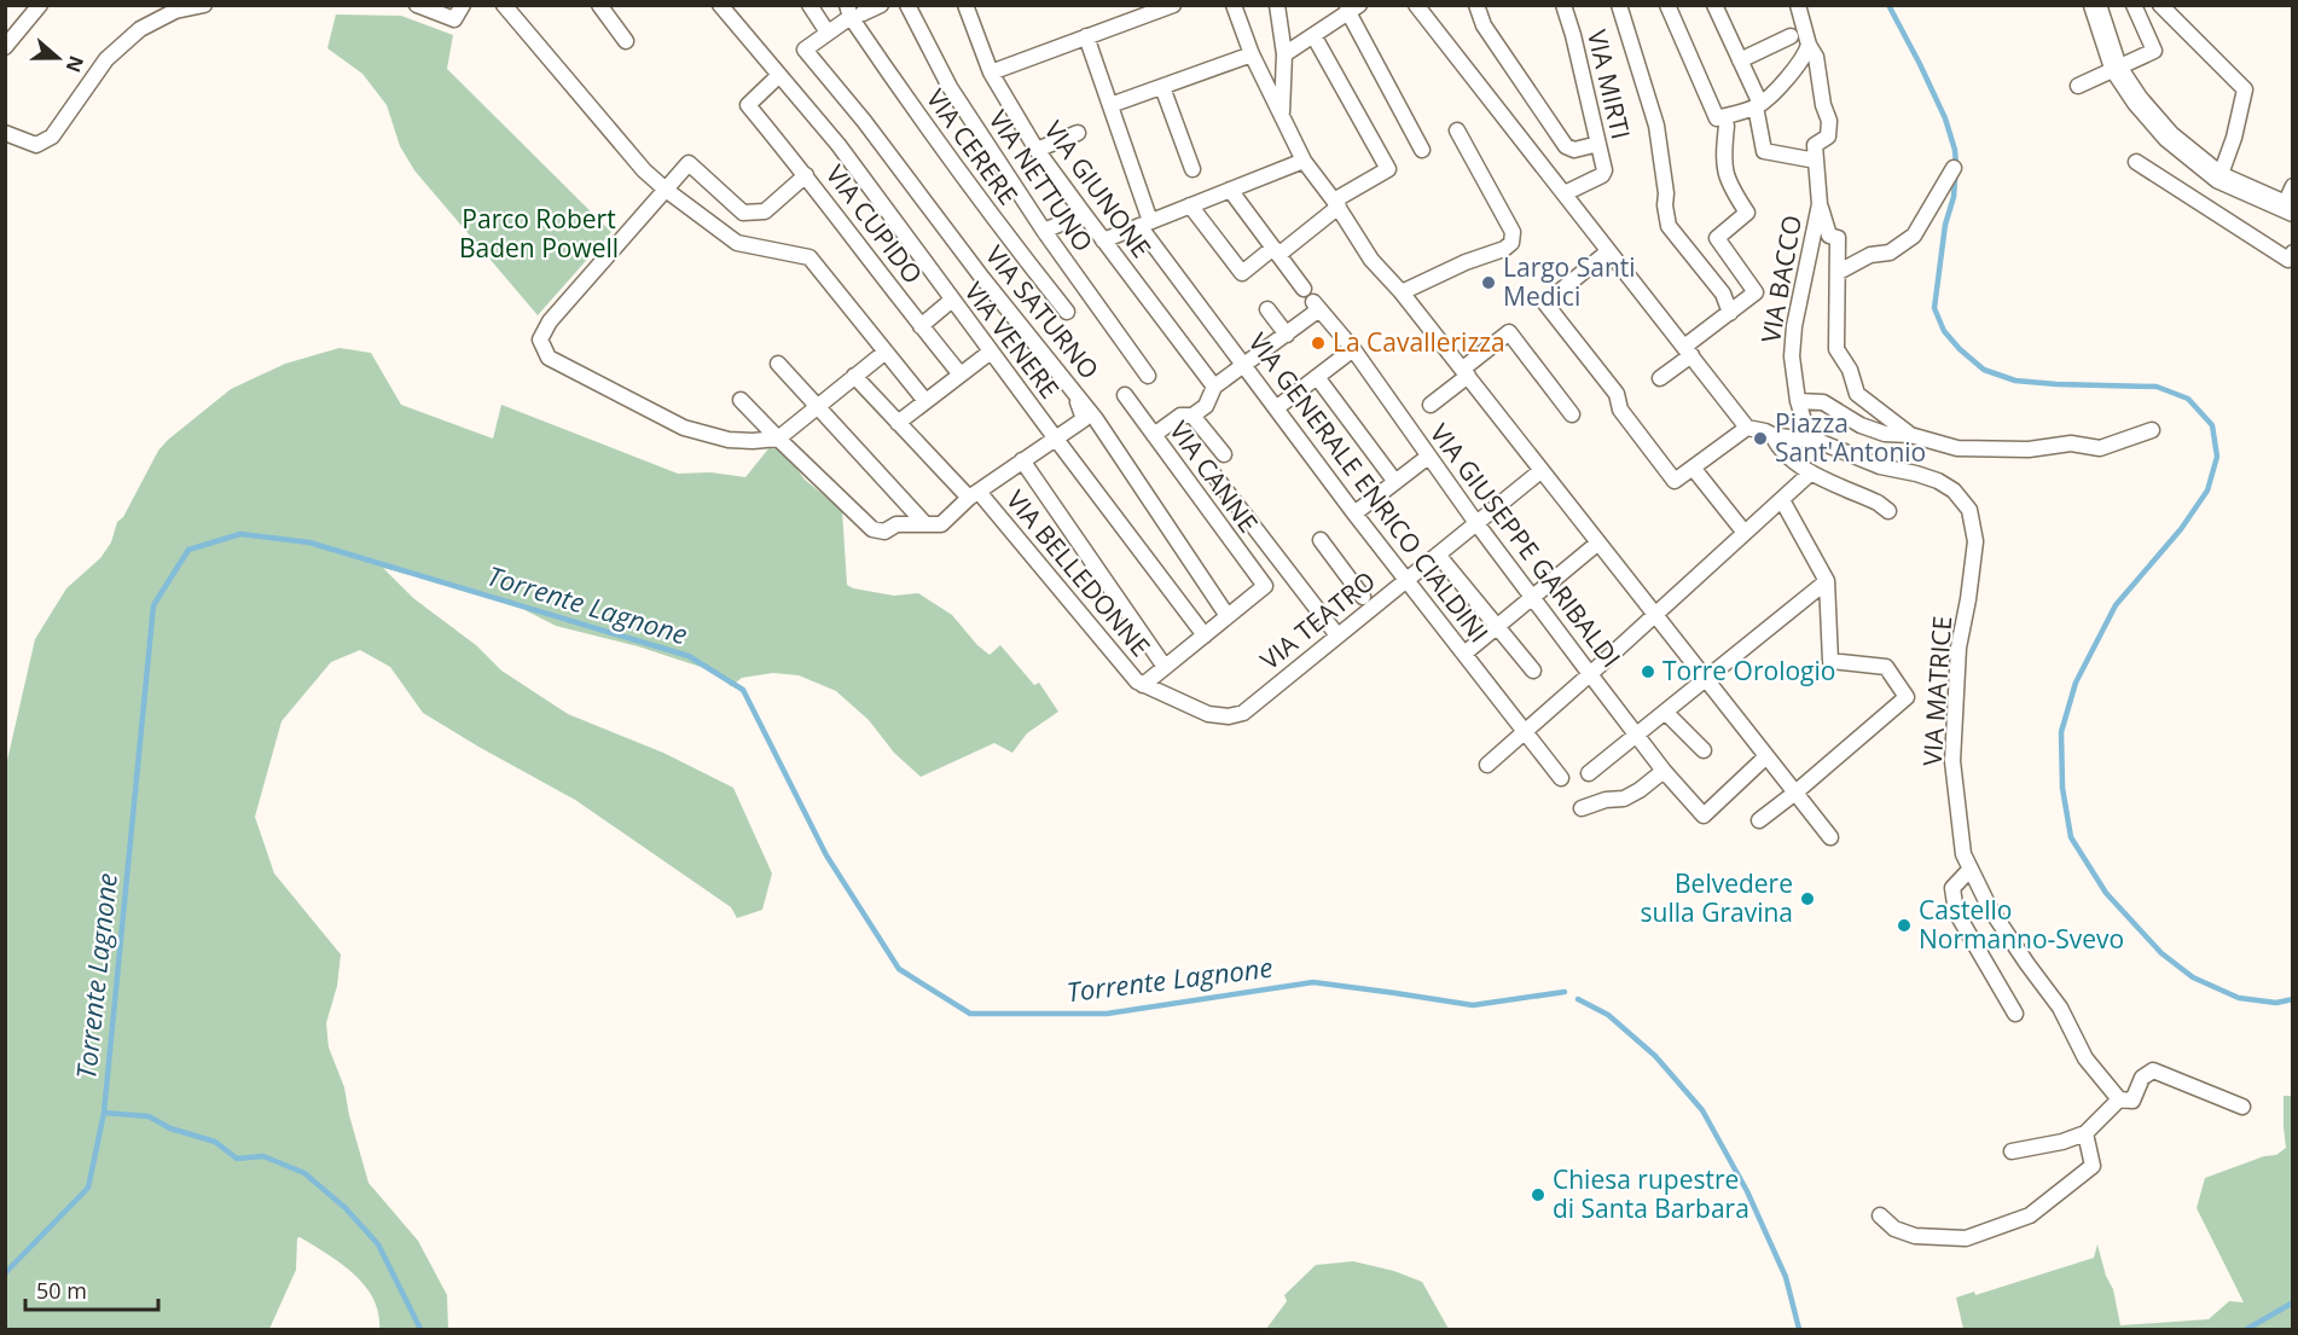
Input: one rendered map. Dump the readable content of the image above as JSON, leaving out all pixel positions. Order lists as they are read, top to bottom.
{
  "streets": {
    "street": [
      "VIA MIRTI",
      "VIA CERERE",
      "VIA NETTUNO",
      "VIA GIUNONE",
      "VIA CUPIDO",
      "VIA BACCO",
      "VIA SATURNO",
      "VIA VENERE",
      "VIA CANNE",
      "VIA GENERALE ENRICO CIALDINI",
      "VIA GIUSEPPE GARIBALDI",
      "VIA BELLEDONNE",
      "VIA TEATRO",
      "VIA MATRICE"
    ]
  },
  "crossings": [
    ["VIA CUPIDO", "VIA VENERE"],
    ["VIA BACCO", "VIA MATRICE"],
    ["VIA SATURNO", "VIA CANNE"],
    ["VIA GENERALE ENRICO CIALDINI", "VIA TEATRO"],
    ["VIA GIUSEPPE GARIBALDI", "VIA TEATRO"],
    ["VIA BELLEDONNE", "VIA TEATRO"]
  ],
  "water": ["Torrente Lagnone"],
  "parks": ["Parco Robert Baden Powell"],
  "places": [
    "Largo Santi Medici",
    "La Cavallerizza",
    "Piazza Sant'Antonio",
    "Torre Orologio",
    "Belvedere sulla Gravina",
    "Castello Normanno-Svevo",
    "Chiesa rupestre di Santa Barbara"
  ],
  "scale_bar": "50 m",
  "north": "right"
}
